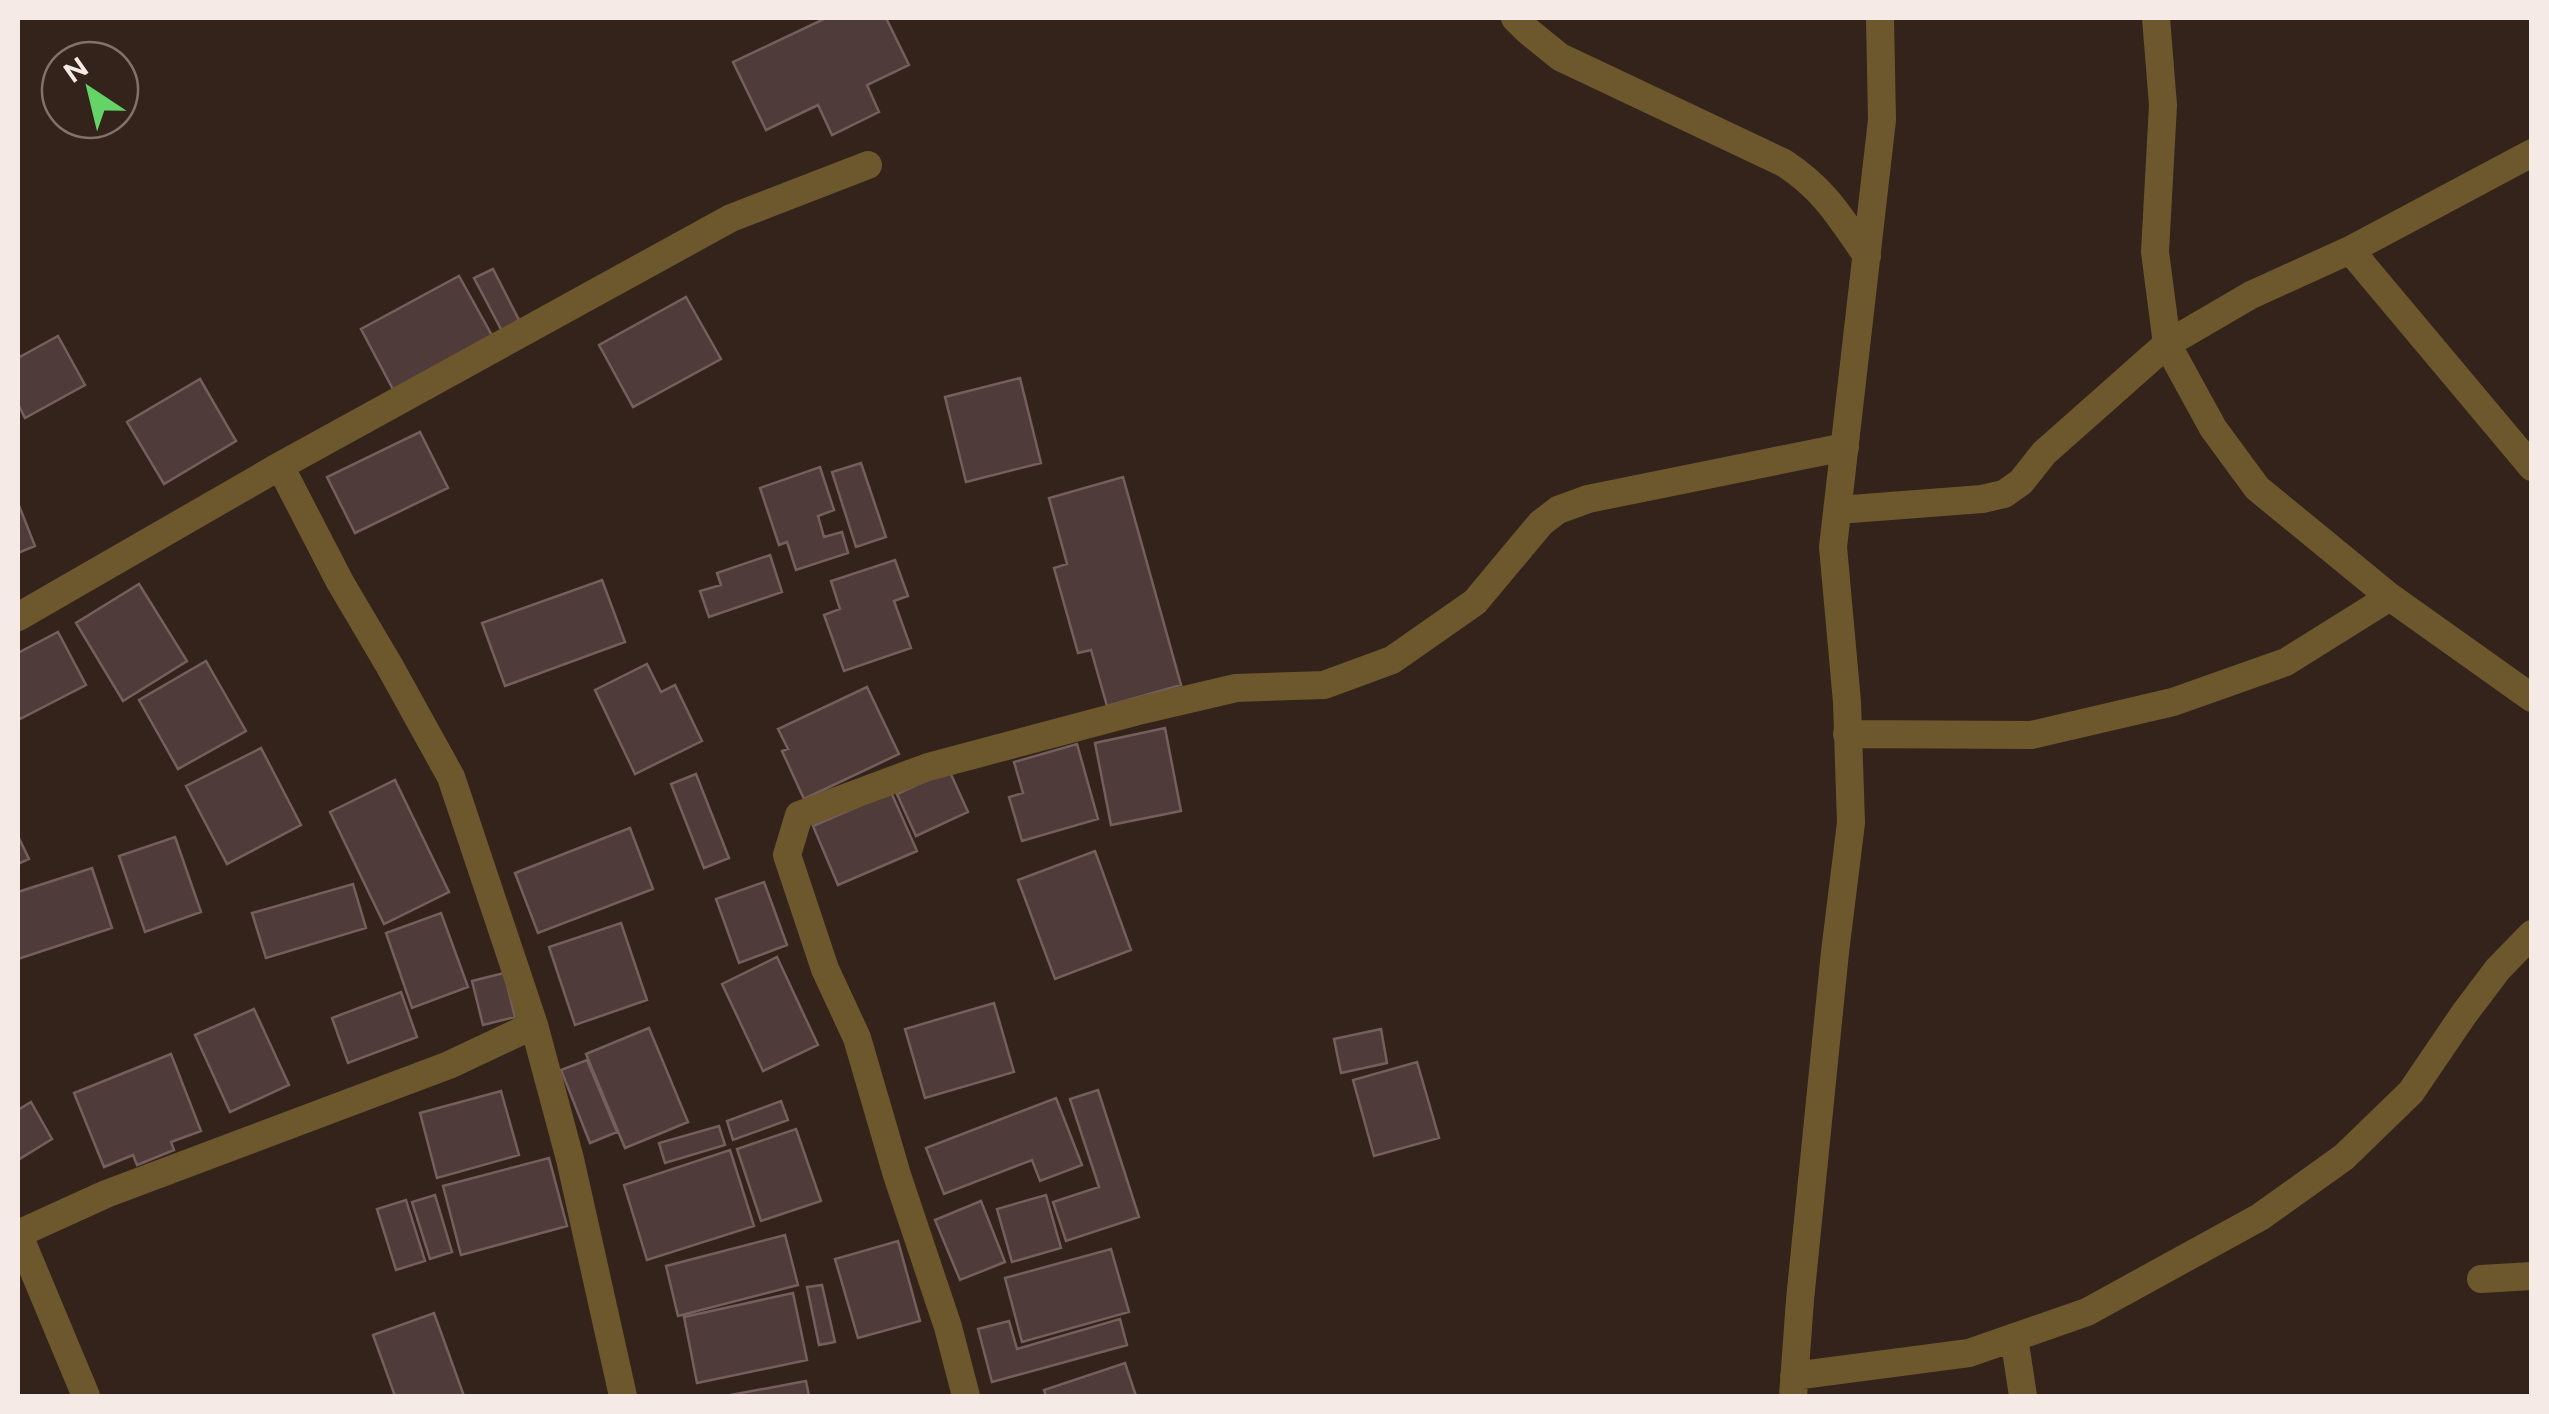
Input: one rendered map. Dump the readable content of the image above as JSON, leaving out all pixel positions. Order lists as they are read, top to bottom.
{
  "north": "top left"
}
